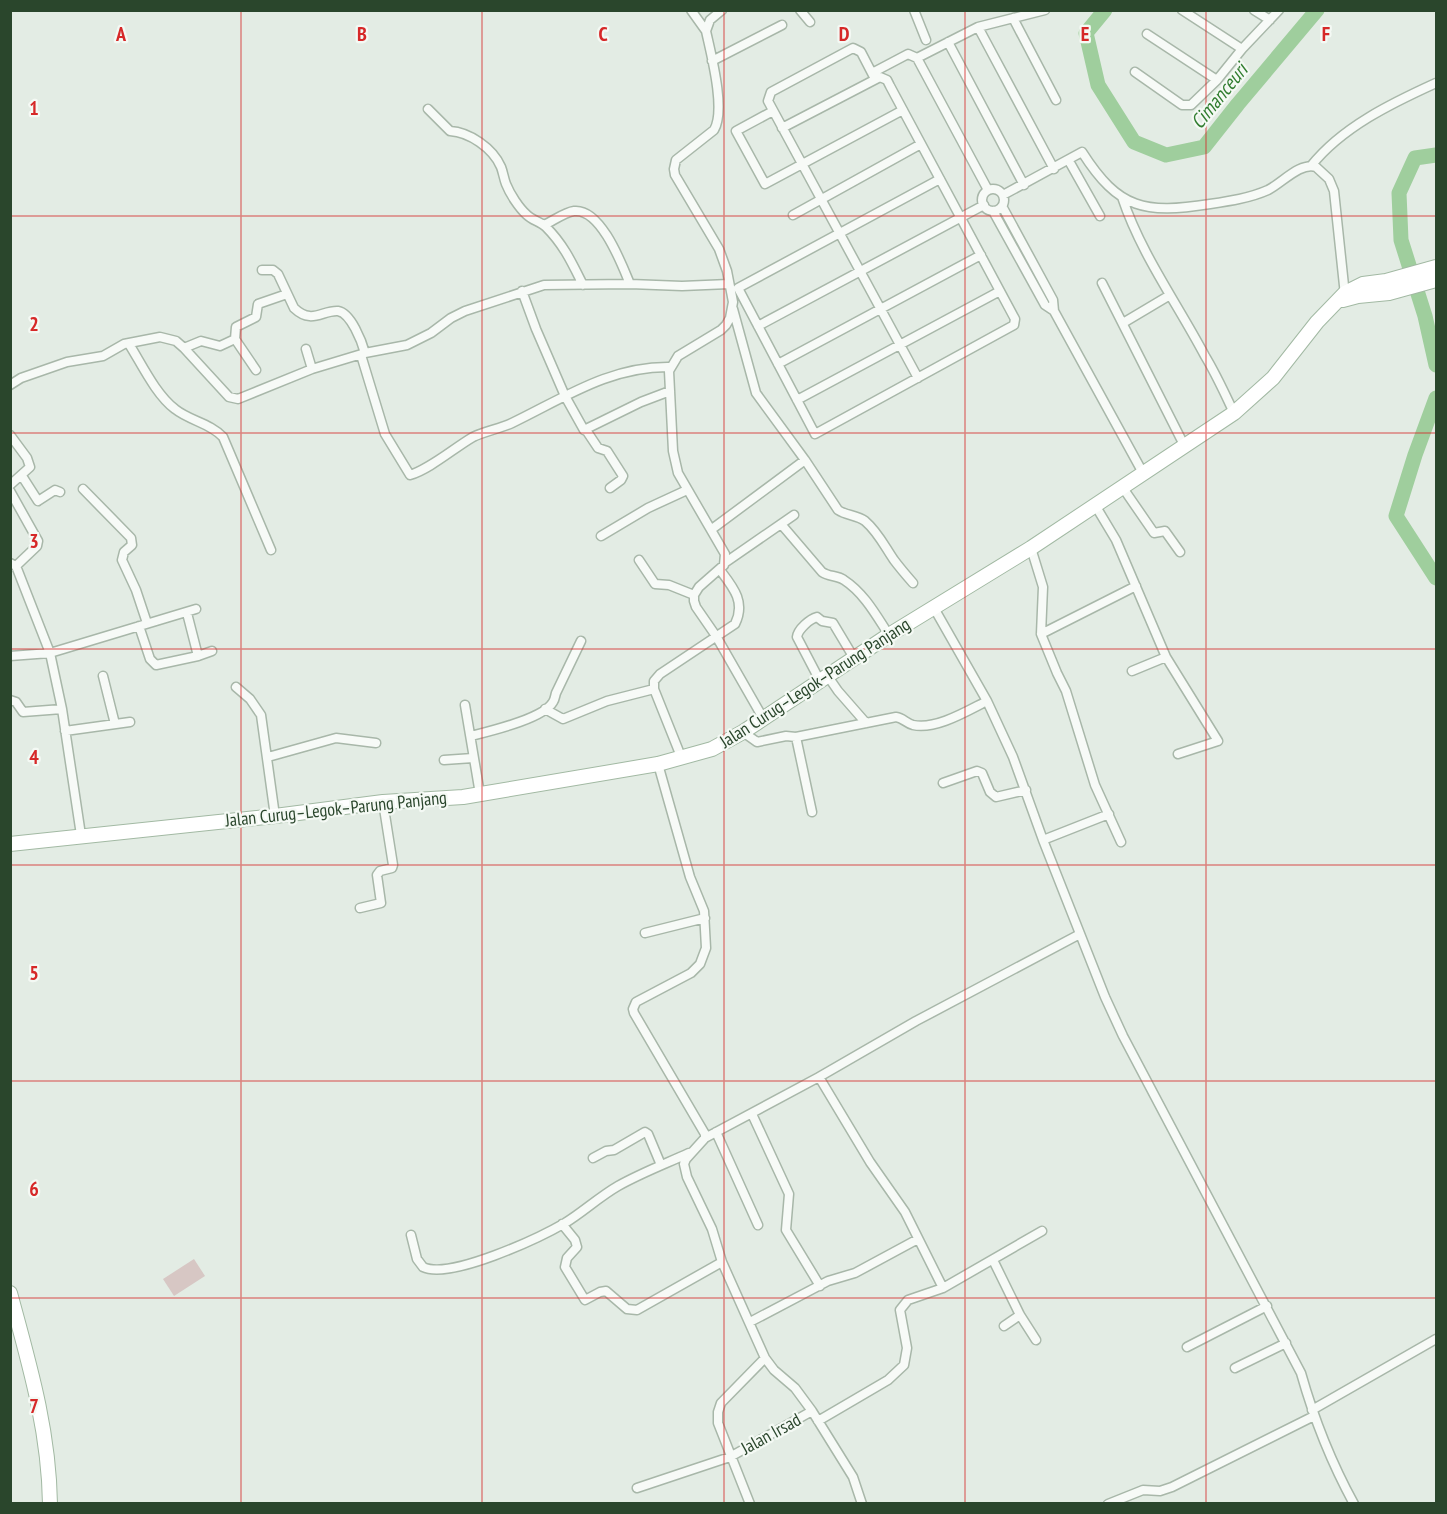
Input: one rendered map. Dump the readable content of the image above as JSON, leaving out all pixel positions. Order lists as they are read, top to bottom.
{
  "streets": {
    "main road": ["Jalan Curug–Legok–Parung Panjang"],
    "street": ["Jalan Irsad"]
  },
  "water": ["Cimanceuri"],
  "grid": {
    "columns": [
      "A",
      "B",
      "C",
      "D",
      "E",
      "F"
    ],
    "rows": [
      "1",
      "2",
      "3",
      "4",
      "5",
      "6",
      "7"
    ]
  }
}
